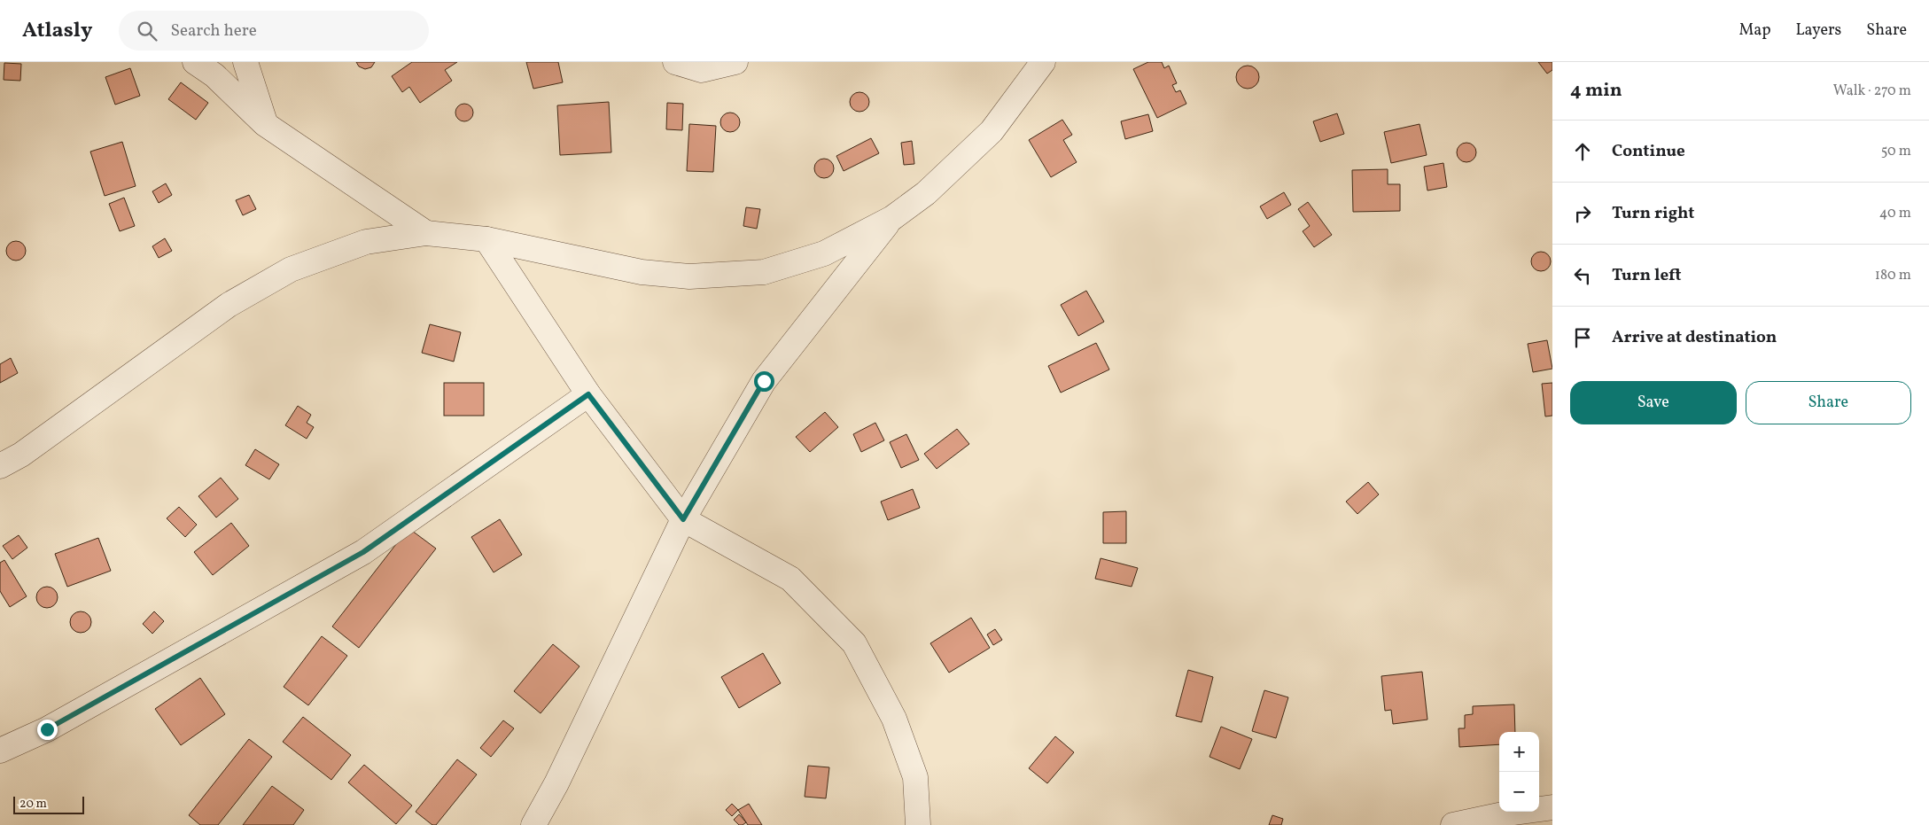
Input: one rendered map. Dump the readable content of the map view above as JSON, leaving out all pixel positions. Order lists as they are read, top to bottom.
{
  "scale_bar": "20 m",
  "page": {
    "header": "Atlasly",
    "search": "Search here",
    "nav": ["Map", "Layers", "Share"],
    "heading": ["4 min", "Walk · 270 m"],
    "list": [
      ["Continue", "50 m"],
      ["Turn right", "40 m"],
      ["Turn left", "180 m"],
      "Arrive at destination"
    ],
    "buttons": ["Save", "Share"],
    "map_buttons": ["+", "−"],
    "scale": "20 m"
  }
}
